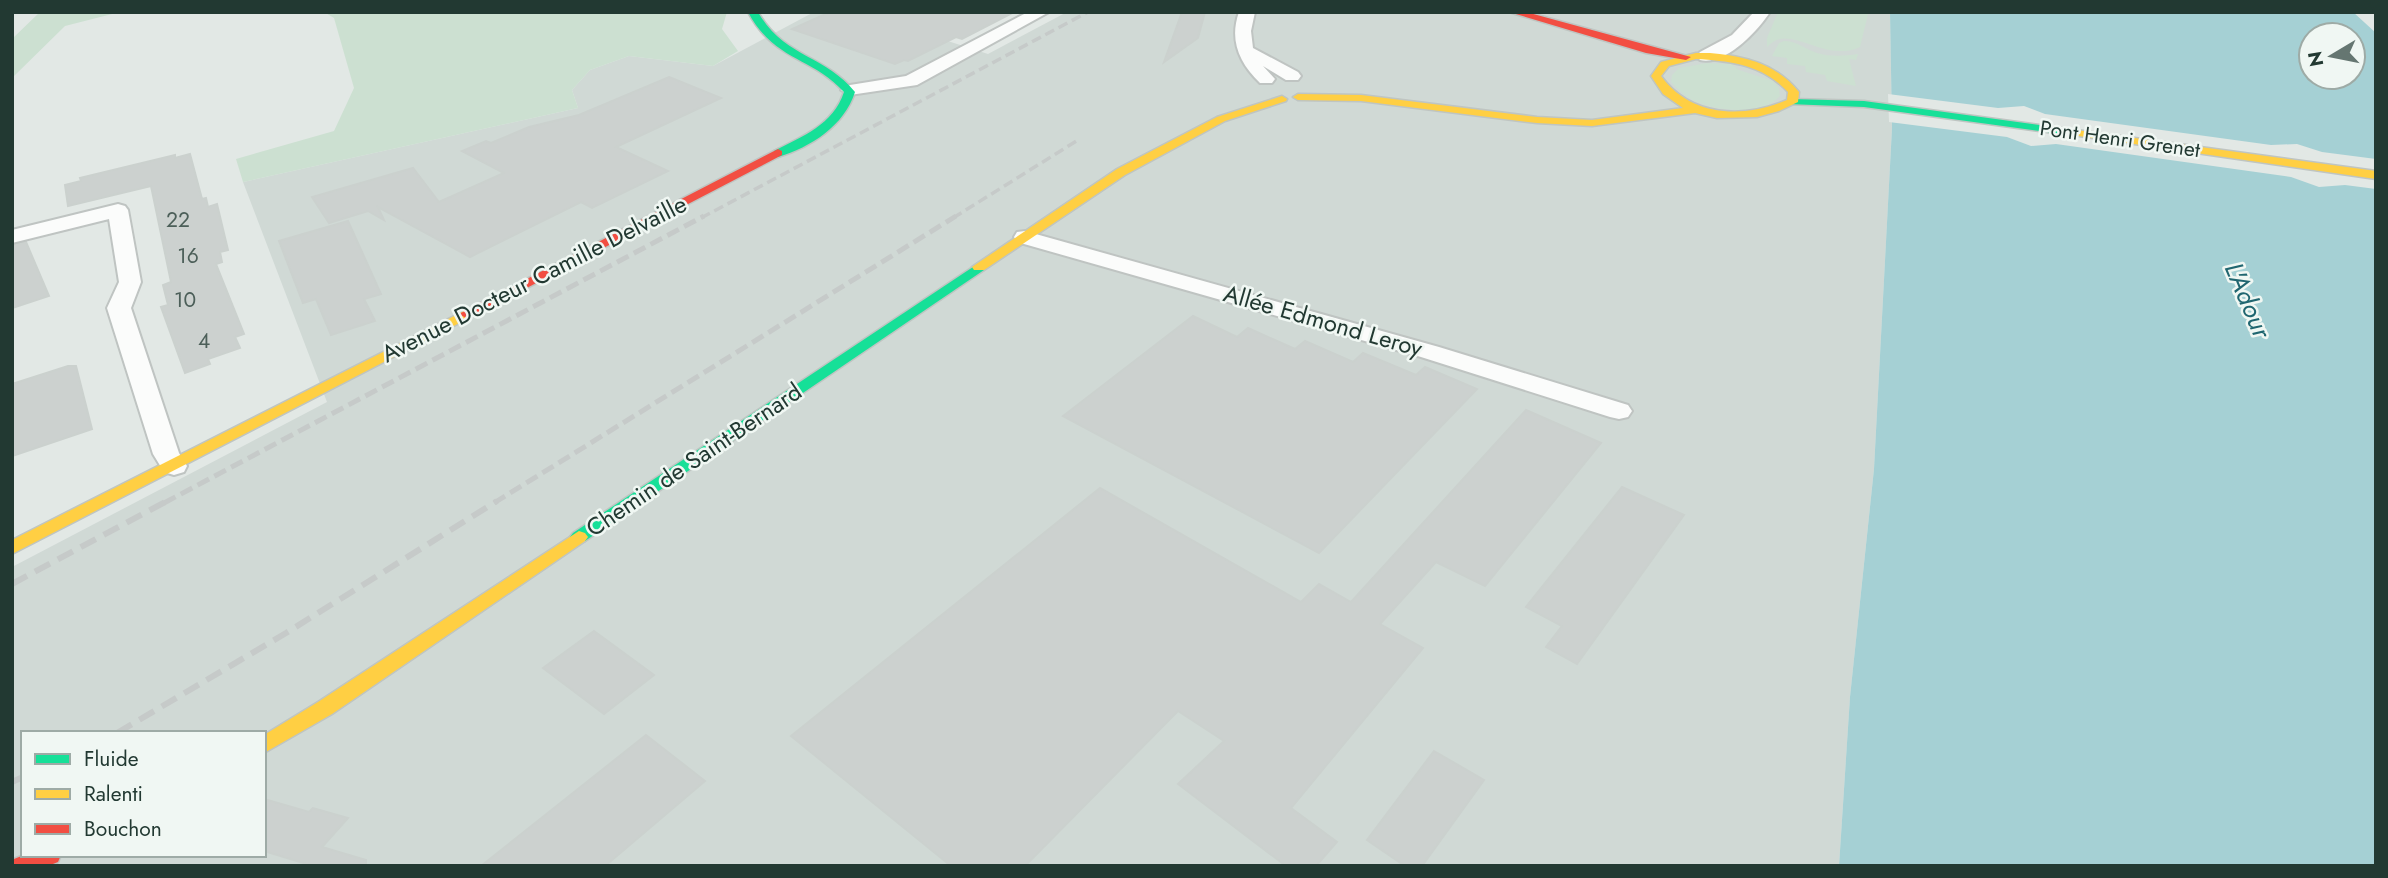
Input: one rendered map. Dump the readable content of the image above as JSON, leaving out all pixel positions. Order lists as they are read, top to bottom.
{
  "streets": {
    "main road": ["Pont Henri Grenet", "Avenue Docteur Camille Delvaille", "Chemin de Saint-Bernard"],
    "street": ["Allée Edmond Leroy"]
  },
  "crossings": [
    ["Allée Edmond Leroy", "Chemin de Saint-Bernard"]
  ],
  "water": ["L'Adour"],
  "house_numbers": [
    "22",
    "16",
    "10",
    "4"
  ],
  "legend": ["Fluide", "Ralenti", "Bouchon"],
  "north": "left"
}
